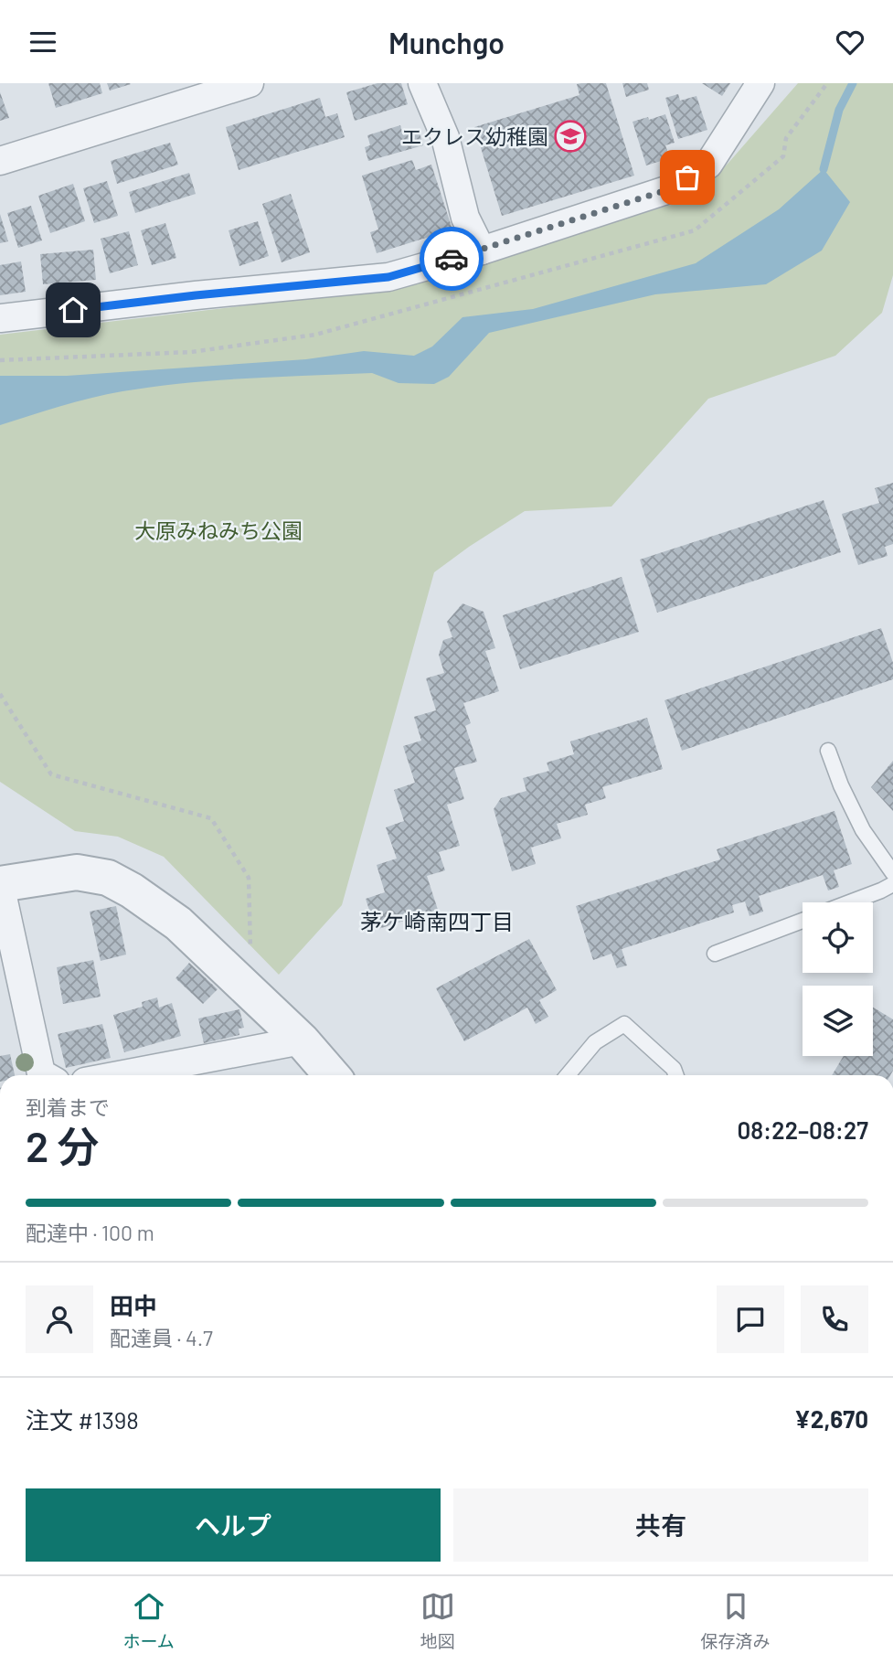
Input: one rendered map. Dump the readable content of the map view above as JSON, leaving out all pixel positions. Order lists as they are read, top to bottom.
{
  "districts": ["茅ケ崎南四丁目"],
  "parks": ["大原みねみち公園"],
  "places": {
    "school or university": ["エクレス幼稚園"]
  },
  "page": {
    "header": "Munchgo",
    "heading": ["2 分", "到着まで", "08:22–08:27"],
    "panel": [
      "田中",
      "配達員 · 4.7",
      "注文 #1398",
      "¥2,670"
    ],
    "bar": "配達中 · 100 m",
    "buttons": ["ヘルプ", "共有"],
    "tabs": ["ホーム", "地図", "保存済み"]
  }
}
